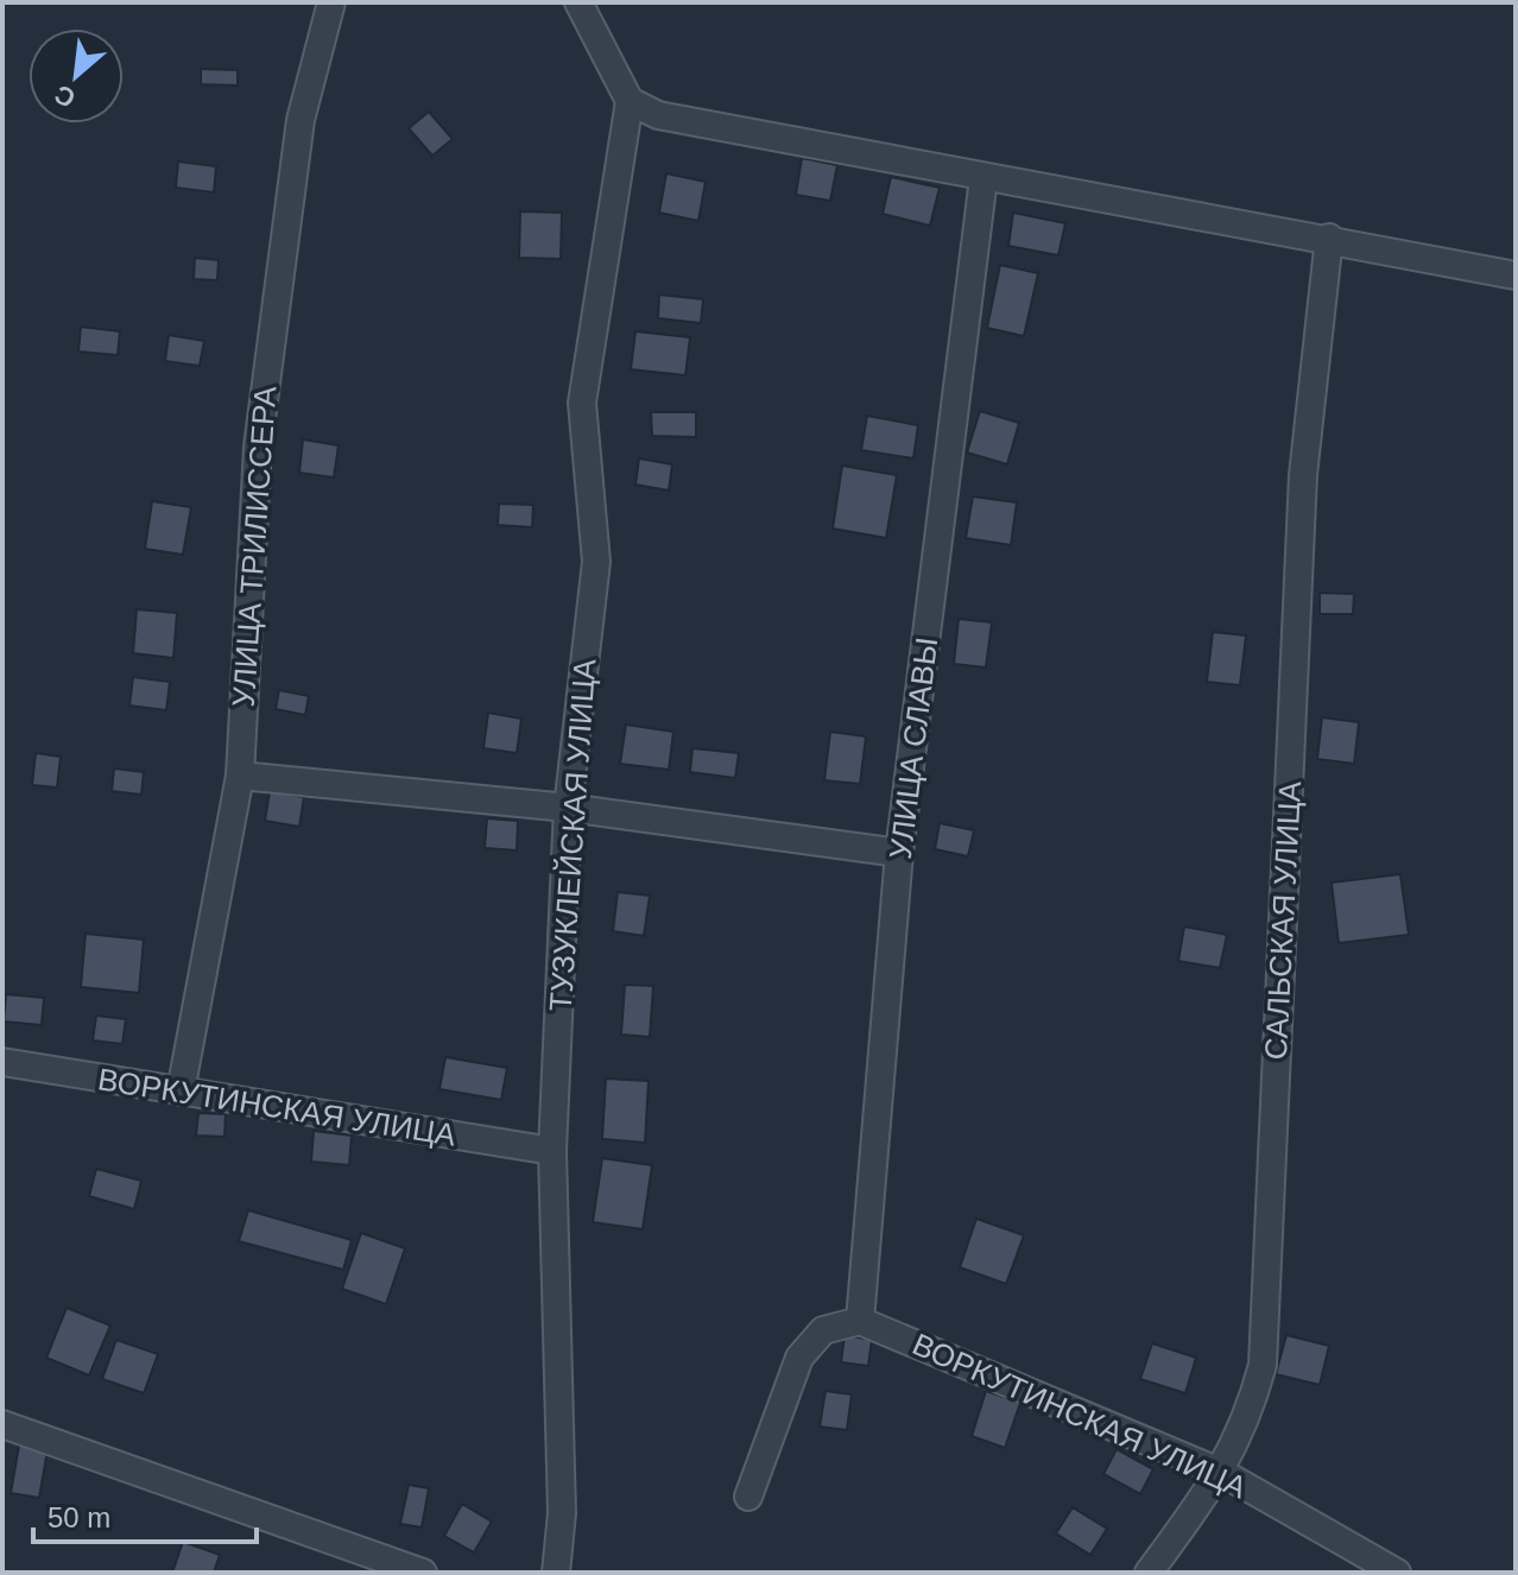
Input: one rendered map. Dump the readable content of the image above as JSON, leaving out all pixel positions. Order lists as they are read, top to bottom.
{
  "streets": {
    "street": [
      "УЛИЦА ТРИЛИССЕРА",
      "УЛИЦА СЛАВЫ",
      "ТУЗУКЛЕЙСКАЯ УЛИЦА",
      "САЛЬСКАЯ УЛИЦА",
      "ВОРКУТИНСКАЯ УЛИЦА"
    ]
  },
  "crossings": [
    ["УЛИЦА ТРИЛИССЕРА", "ВОРКУТИНСКАЯ УЛИЦА"],
    ["УЛИЦА СЛАВЫ", "ВОРКУТИНСКАЯ УЛИЦА"],
    ["ТУЗУКЛЕЙСКАЯ УЛИЦА", "ВОРКУТИНСКАЯ УЛИЦА"],
    ["САЛЬСКАЯ УЛИЦА", "ВОРКУТИНСКАЯ УЛИЦА"]
  ],
  "scale_bar": "50 m",
  "north": "bottom left"
}
